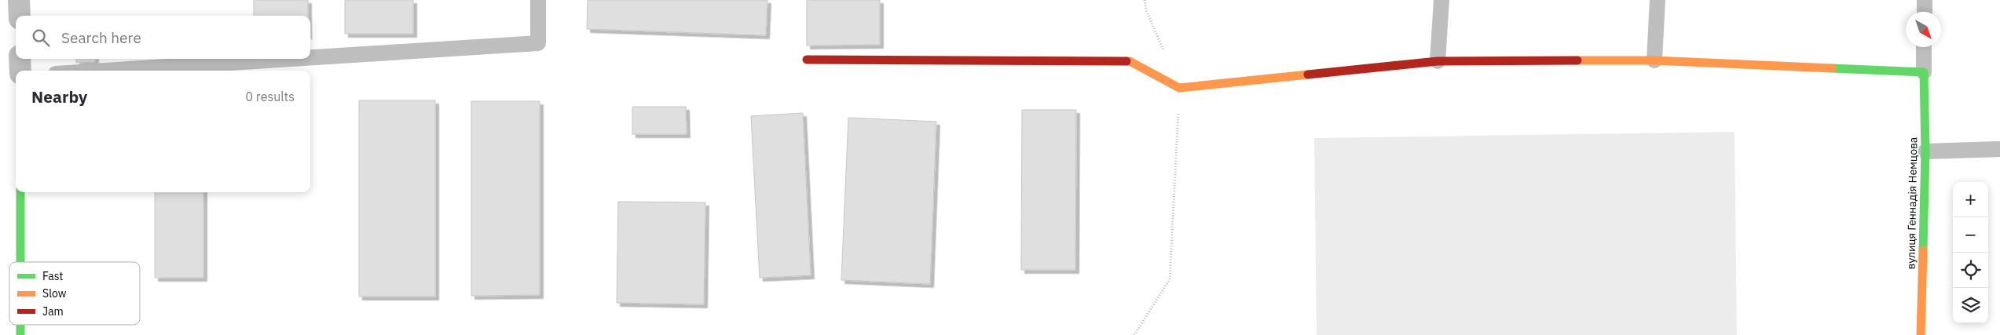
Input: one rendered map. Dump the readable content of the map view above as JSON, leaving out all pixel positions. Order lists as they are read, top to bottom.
{
  "streets": {
    "street": ["вулиця Геннадія Немцова"]
  },
  "legend": ["Fast", "Slow", "Jam"],
  "north": "bottom right",
  "page": {
    "search": "Search here",
    "heading": ["Nearby", "0 results"],
    "map_buttons": ["+", "−"]
  }
}
